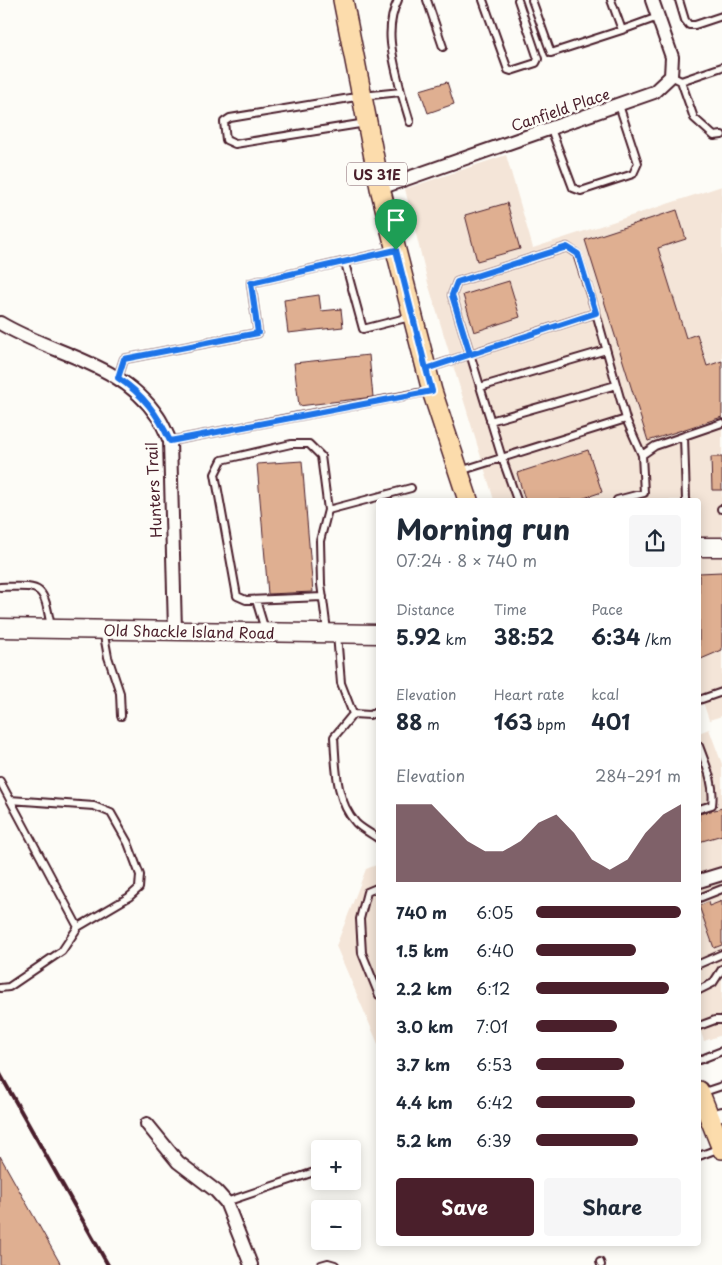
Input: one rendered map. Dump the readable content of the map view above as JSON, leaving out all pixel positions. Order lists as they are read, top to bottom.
{
  "streets": {
    "main road": ["US 31E"],
    "street": ["Canfield Place", "Hunters Trail", "Old Shackle Island Road"]
  },
  "crossings": [
    ["Canfield Place", "US 31E"],
    ["Hunters Trail", "Old Shackle Island Road"]
  ],
  "page": {
    "heading": ["Morning run", "07:24 · 8 × 740 m"],
    "stats": [
      ["Distance", "5.92 km"],
      ["Time", "38:52"],
      ["Pace", "6:34 /km"],
      ["Elevation", "88 m"],
      ["Heart rate", "163 bpm"],
      ["kcal", "401"]
    ],
    "chart": ["Elevation", "284–291 m"],
    "list": [
      {
        "name": "740 m",
        "note": "6:05"
      },
      {
        "name": "1.5 km",
        "note": "6:40"
      },
      {
        "name": "2.2 km",
        "note": "6:12"
      },
      {
        "name": "3.0 km",
        "note": "7:01"
      },
      {
        "name": "3.7 km",
        "note": "6:53"
      },
      {
        "name": "4.4 km",
        "note": "6:42"
      },
      {
        "name": "5.2 km",
        "note": "6:39"
      }
    ],
    "map_buttons": ["+", "−"],
    "buttons": ["Save", "Share"]
  }
}
